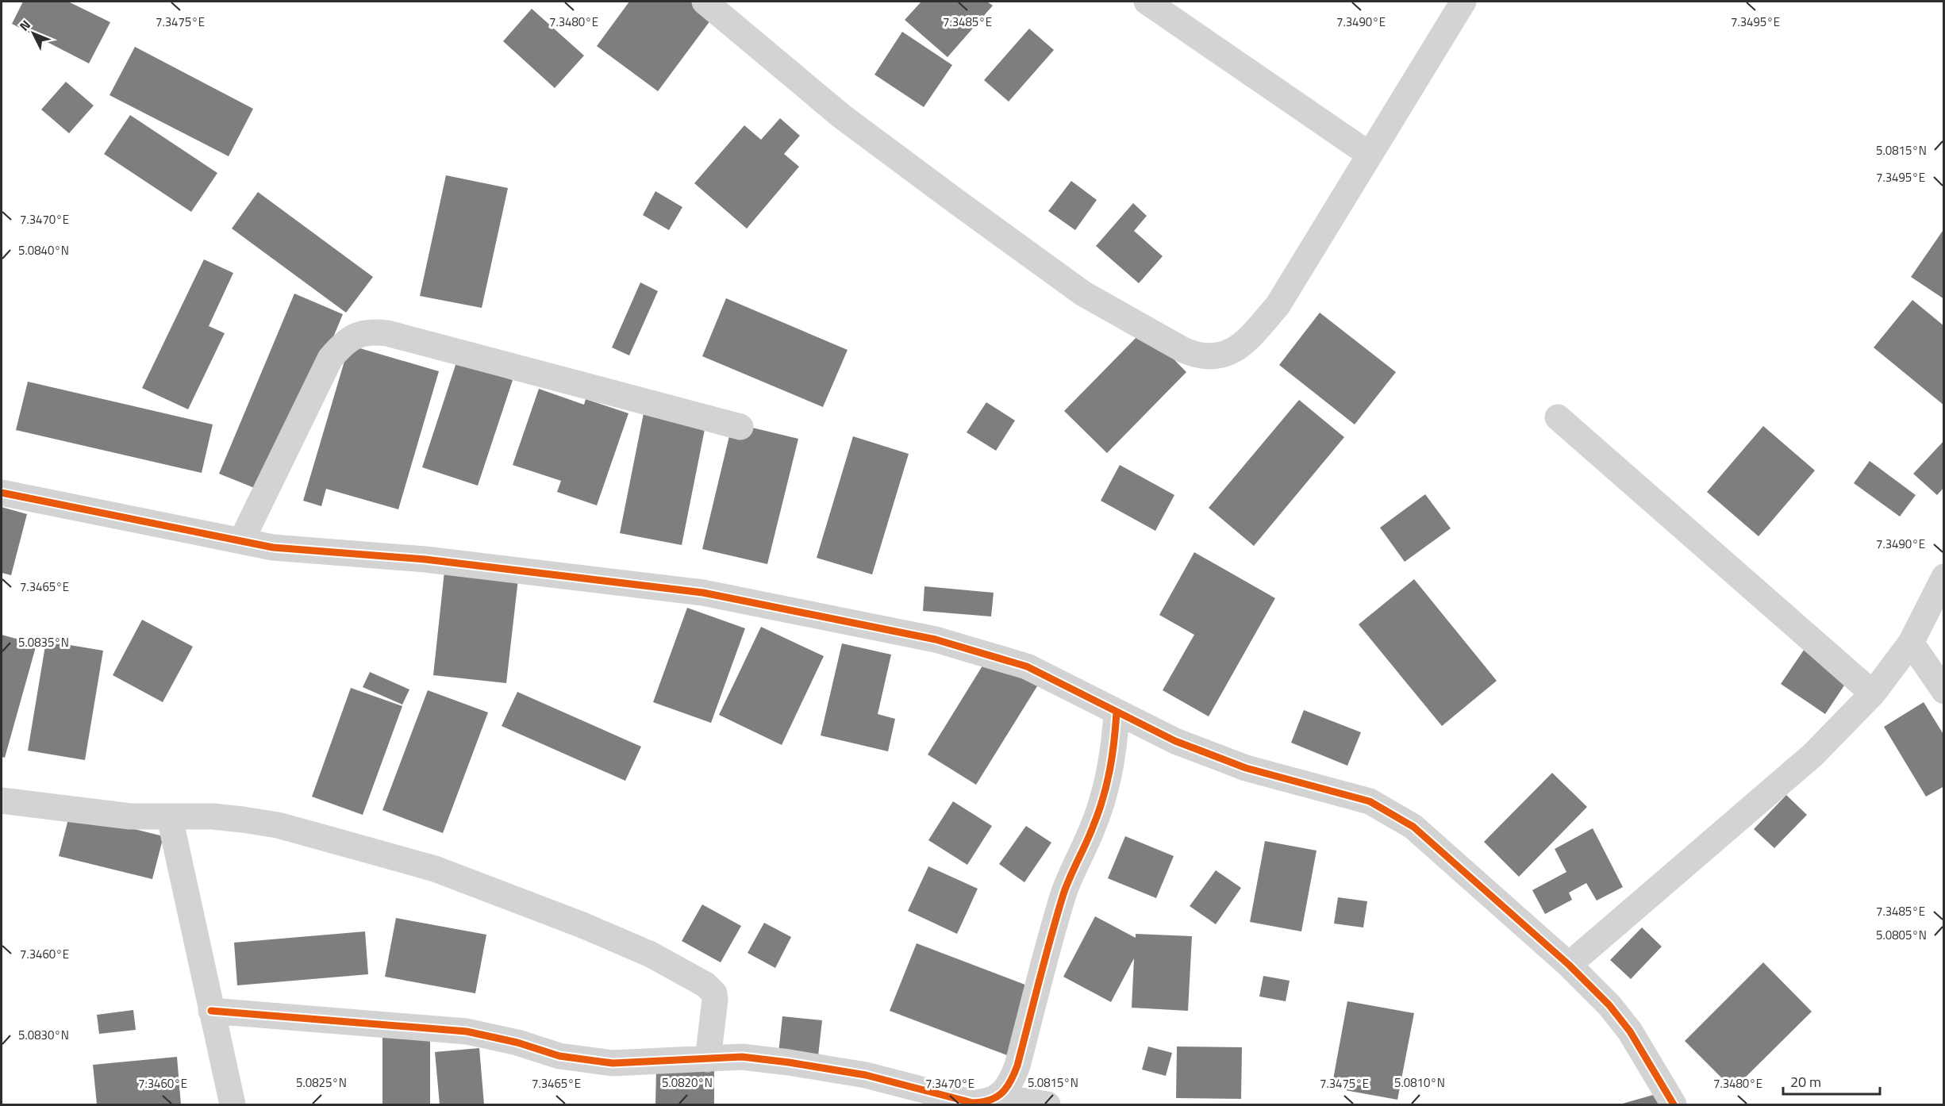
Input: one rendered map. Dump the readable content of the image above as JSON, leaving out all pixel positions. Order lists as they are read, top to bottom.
{
  "scale_bar": "20 m",
  "north": "top left",
  "coordinates": [
    "7.3475°E",
    "7.3480°E",
    "7.3485°E",
    "7.3490°E",
    "7.3495°E",
    "5.0815°N",
    "7.3470°E",
    "5.0840°N",
    "7.3465°E",
    "5.0835°N",
    "5.0805°N",
    "7.3460°E",
    "5.0830°N",
    "5.0825°N",
    "5.0820°N",
    "5.0810°N"
  ]
}
